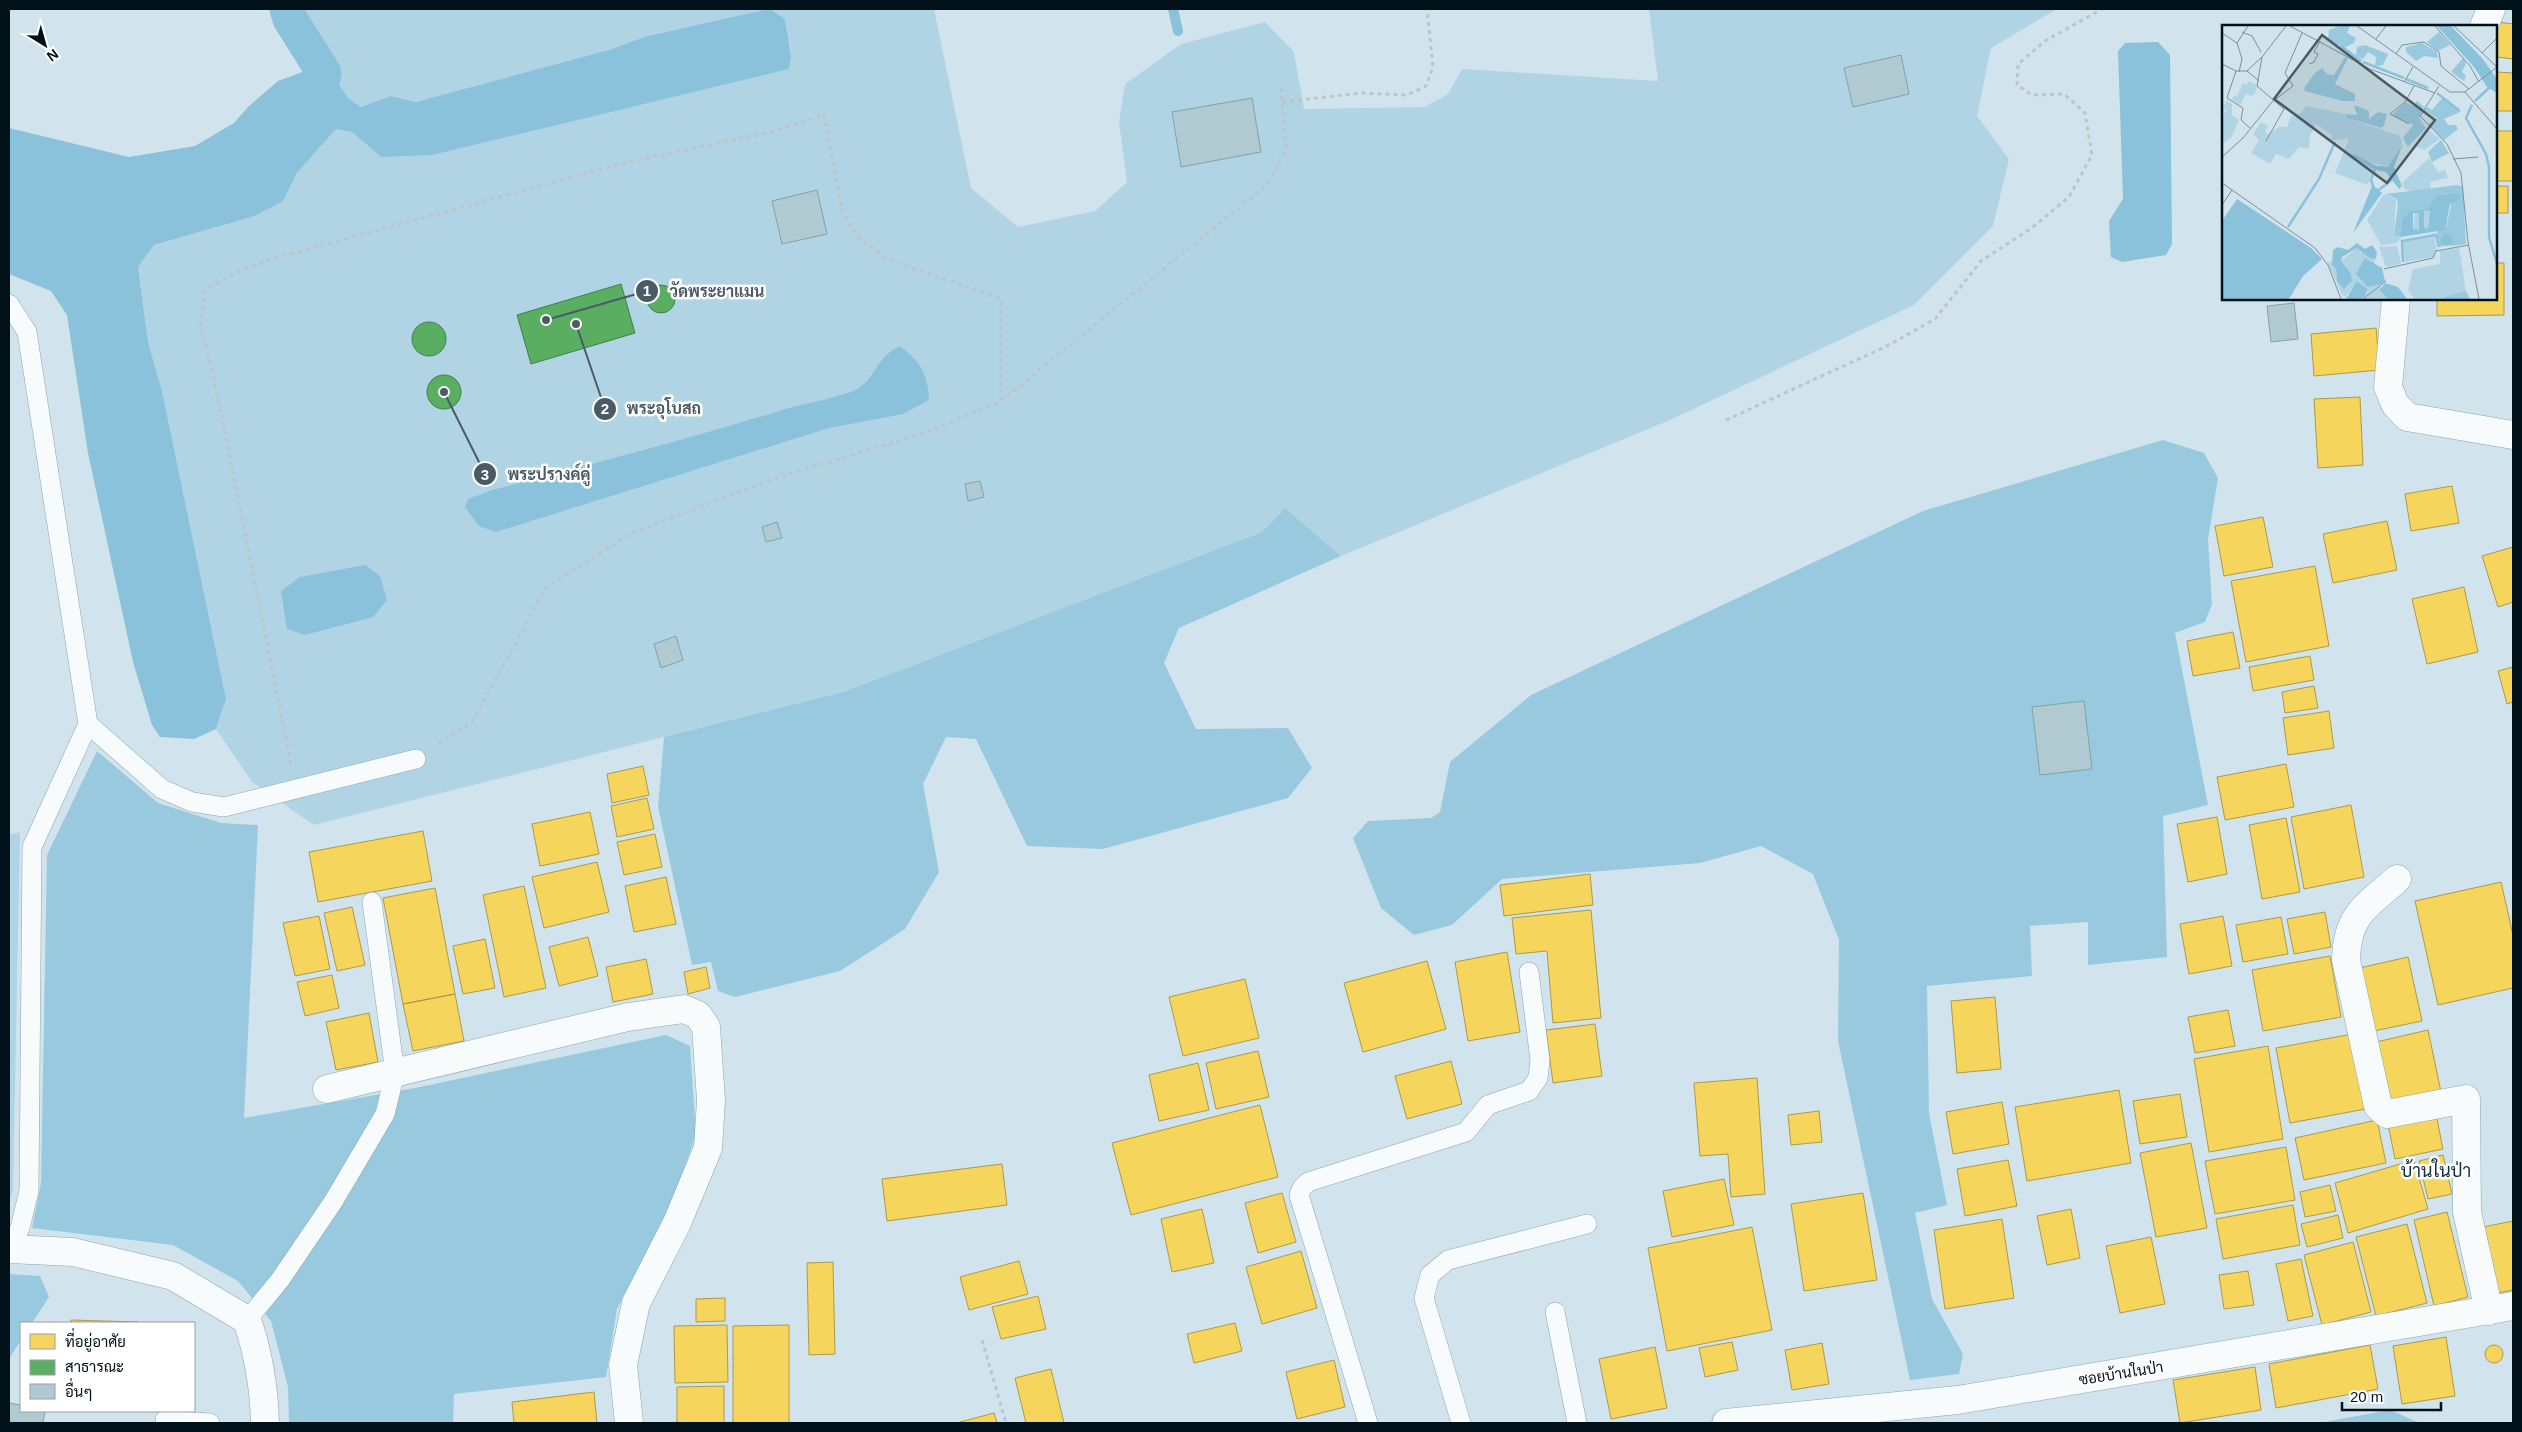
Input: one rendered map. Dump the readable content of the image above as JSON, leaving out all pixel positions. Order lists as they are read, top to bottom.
{
  "streets": {
    "street": ["ซอยบ้านในป่า"]
  },
  "districts": ["บ้านในป่า"],
  "places": ["วัดพระยาแมน", "พระอุโบสถ", "พระปรางค์คู่"],
  "legend": ["ที่อยู่อาศัย", "สาธารณะ", "อื่นๆ"],
  "scale_bar": "20 m",
  "north": "bottom right"
}
